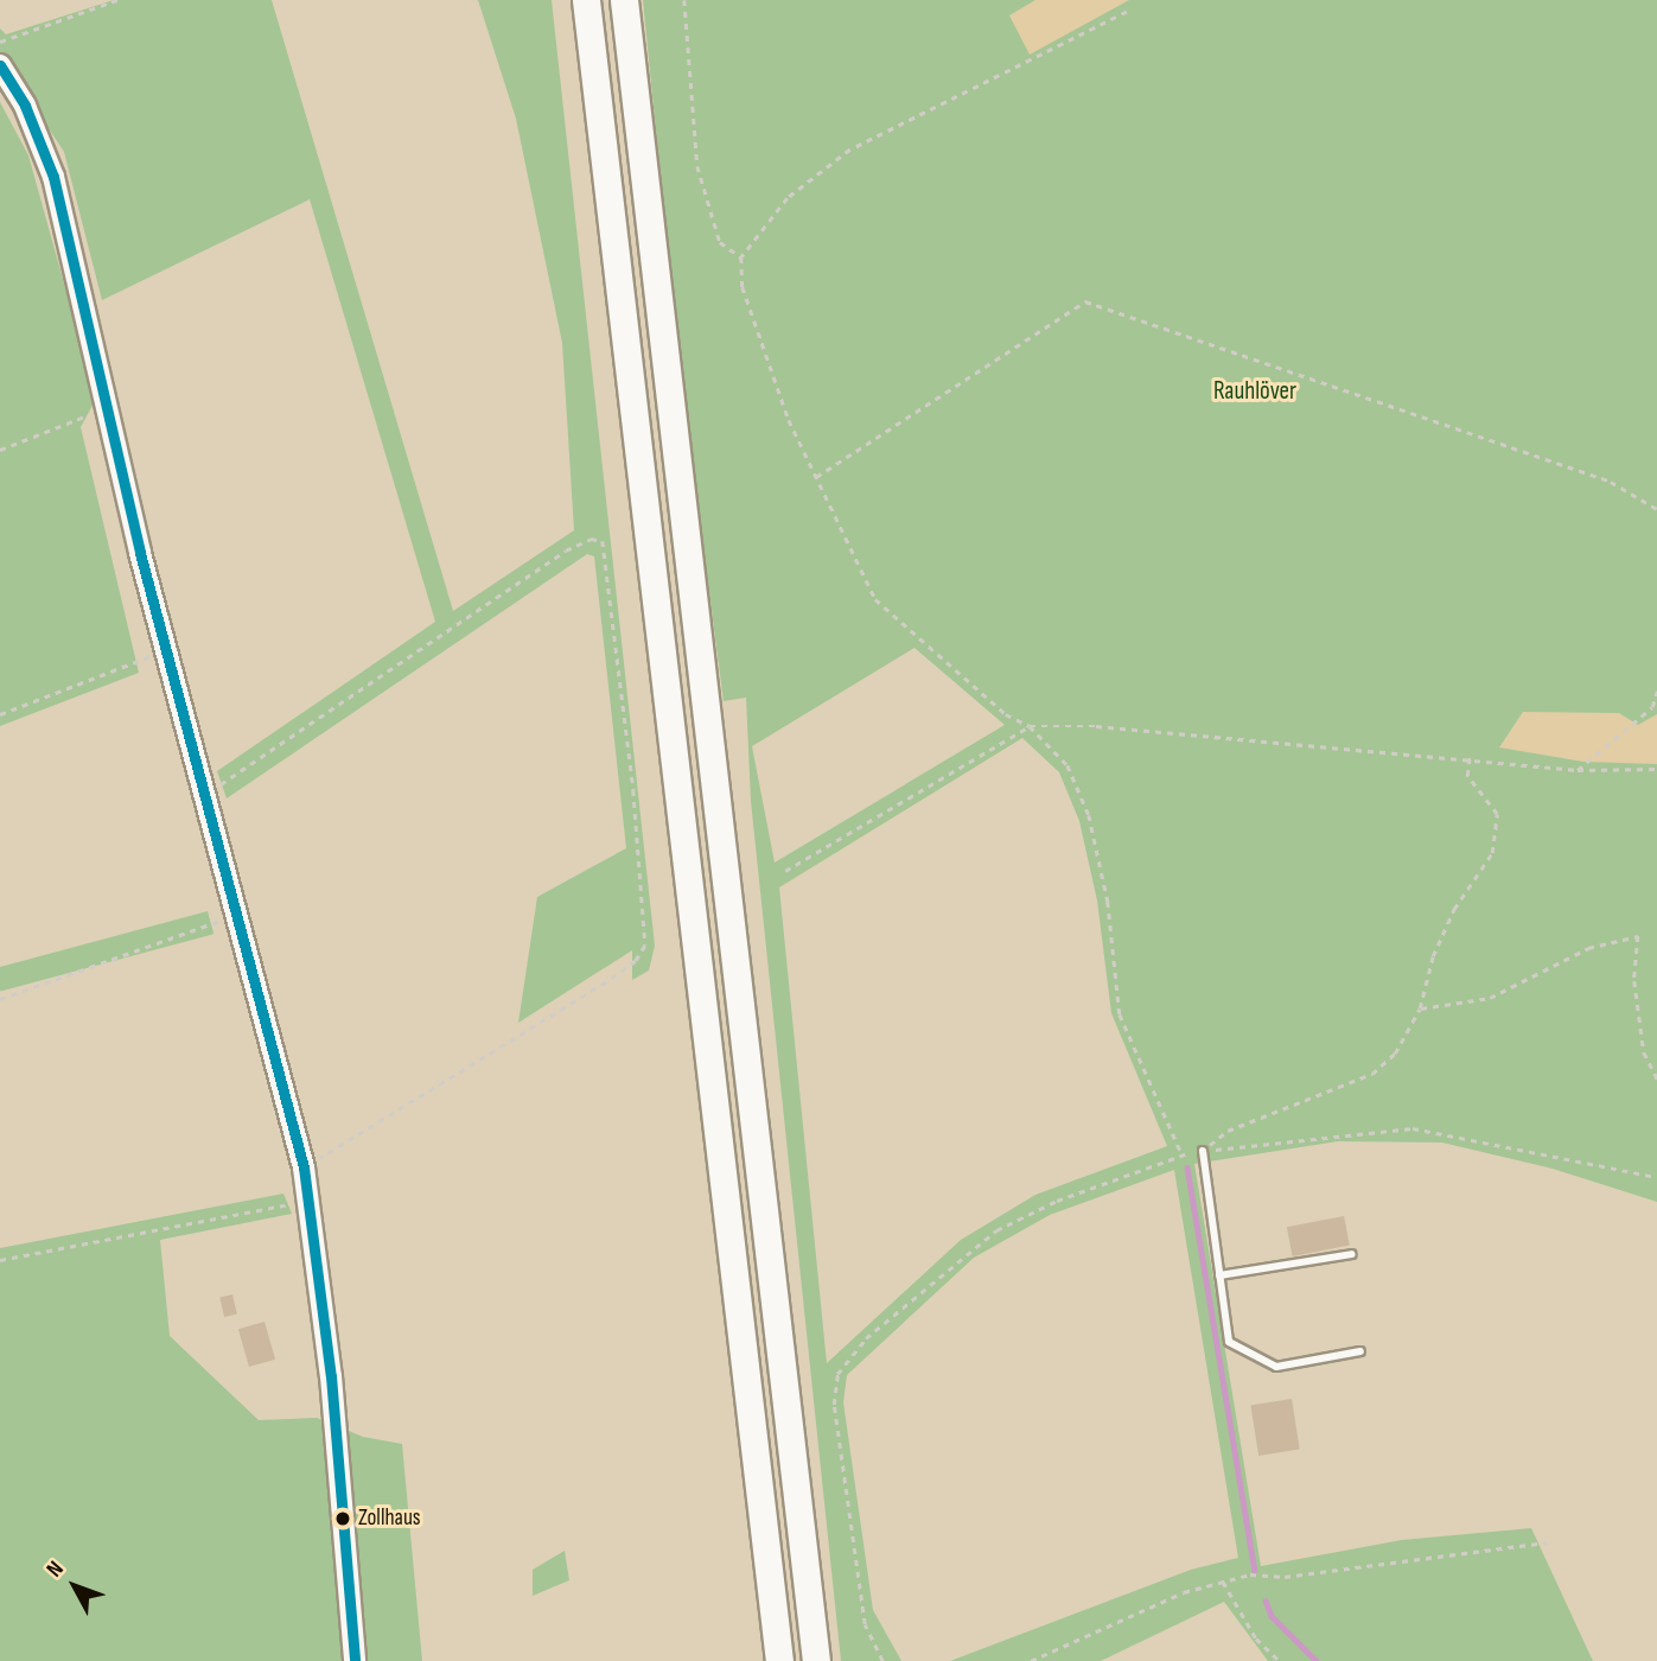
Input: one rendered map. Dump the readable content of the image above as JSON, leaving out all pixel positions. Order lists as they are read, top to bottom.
{
  "parks": ["Rauhlöver"],
  "places": ["Zollhaus"],
  "north": "top left"
}
